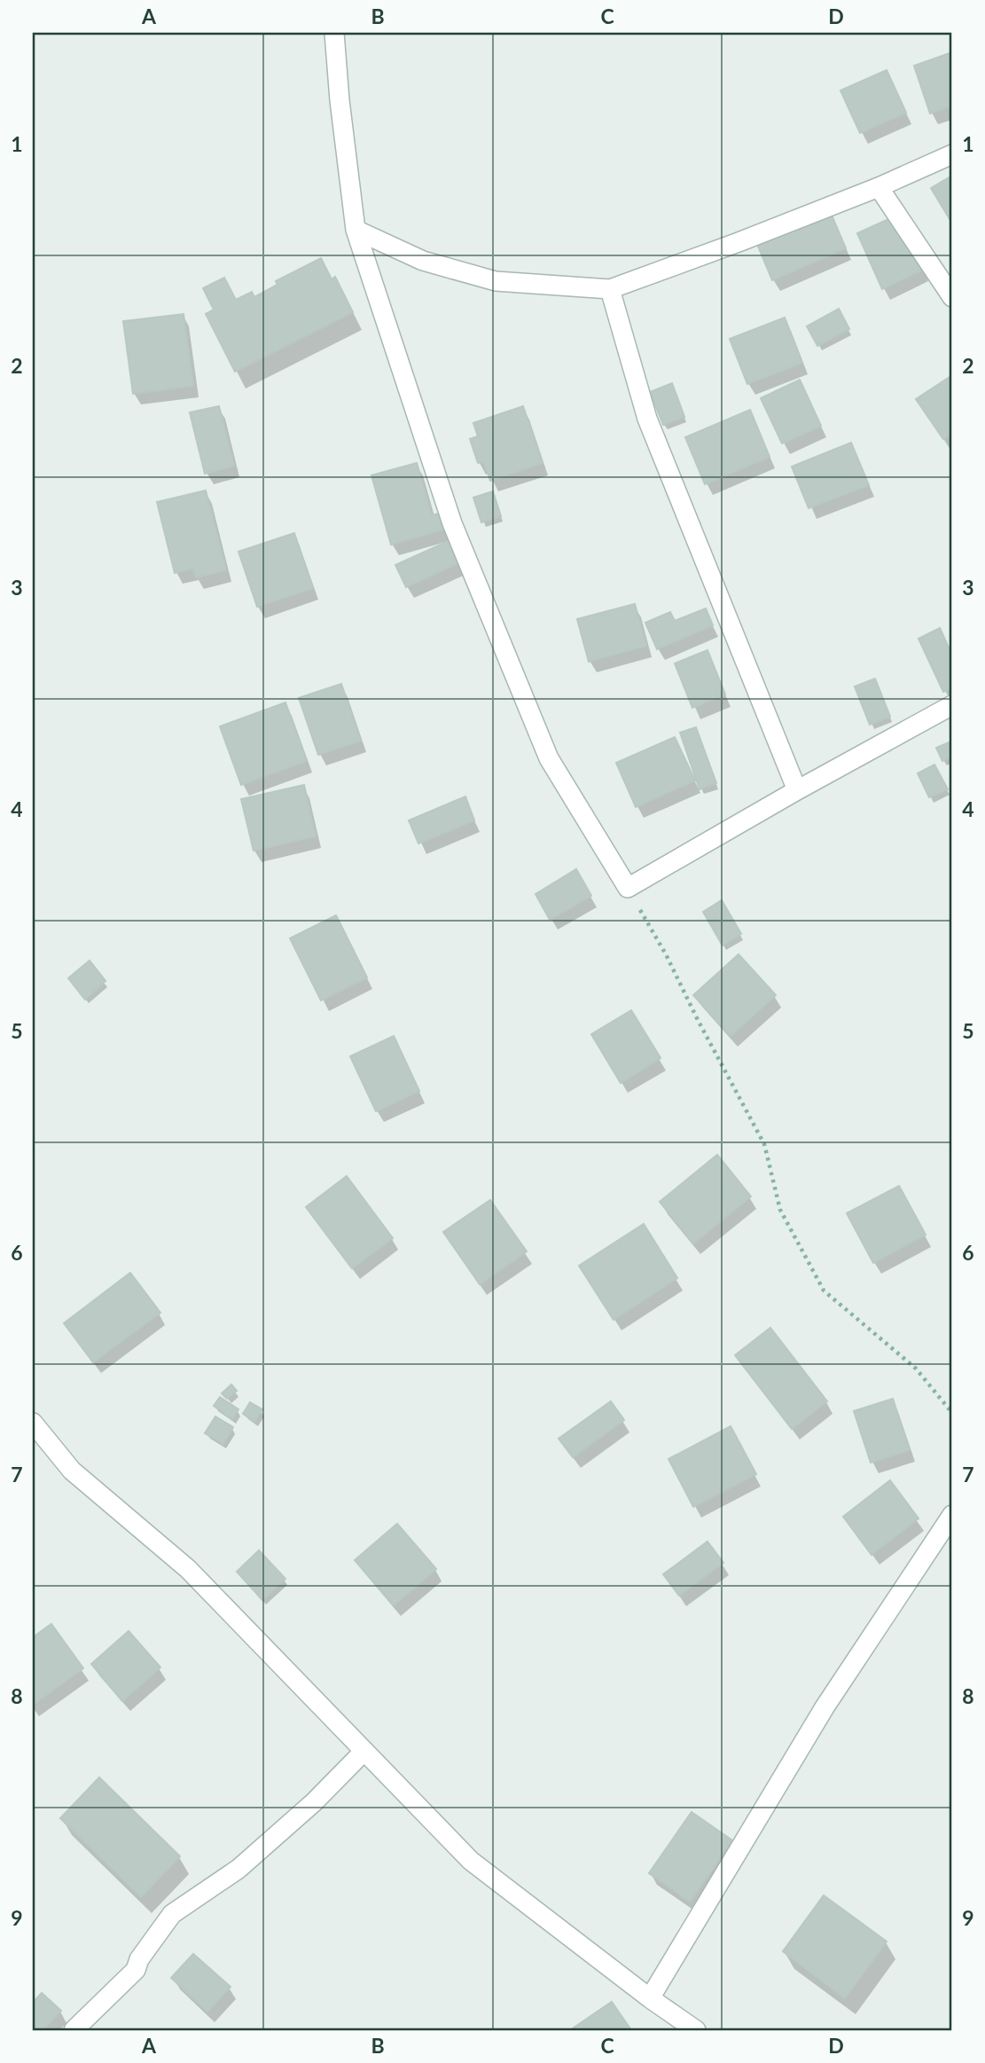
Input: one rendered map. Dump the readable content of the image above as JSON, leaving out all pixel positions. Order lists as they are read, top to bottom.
{
  "grid": {
    "columns": [
      "A",
      "B",
      "C",
      "D"
    ],
    "rows": [
      "1",
      "2",
      "3",
      "4",
      "5",
      "6",
      "7",
      "8",
      "9"
    ]
  }
}
